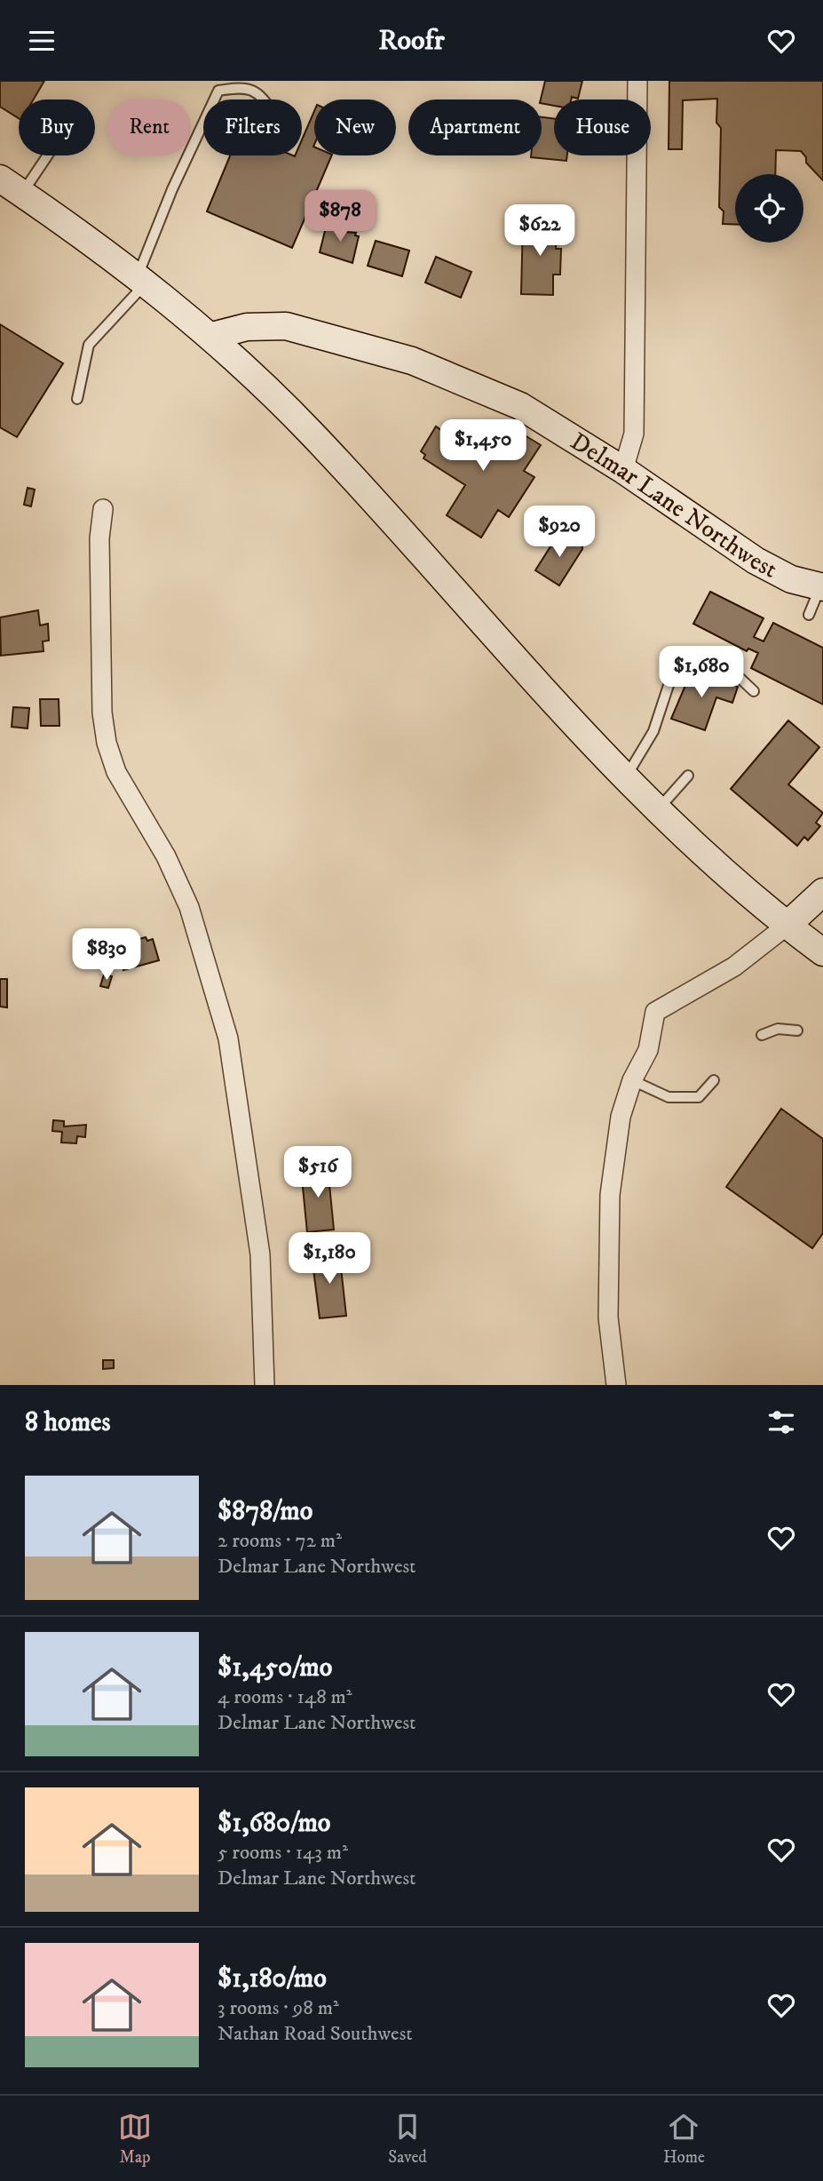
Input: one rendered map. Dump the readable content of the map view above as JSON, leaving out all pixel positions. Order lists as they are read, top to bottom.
{
  "streets": {
    "main road": ["Delmar Lane Northwest"]
  },
  "page": {
    "header": "Roofr",
    "chip": [
      "Buy",
      "Rent",
      "Filters",
      "New",
      "Apartment",
      "House"
    ],
    "price": [
      "$878",
      "$622",
      "$1,450",
      "$920",
      "$1,680",
      "$830",
      "$516",
      "$1,180"
    ],
    "heading": "8 homes",
    "list": [
      {
        "name": "$878/mo",
        "note": "2 rooms · 72 m² · Delmar Lane Northwest"
      },
      {
        "name": "$1,450/mo",
        "note": "4 rooms · 148 m² · Delmar Lane Northwest"
      },
      {
        "name": "$1,680/mo",
        "note": "5 rooms · 143 m² · Delmar Lane Northwest"
      },
      {
        "name": "$1,180/mo",
        "note": "3 rooms · 98 m² · Nathan Road Southwest"
      }
    ],
    "tabs": ["Map", "Saved", "Home"]
  }
}
